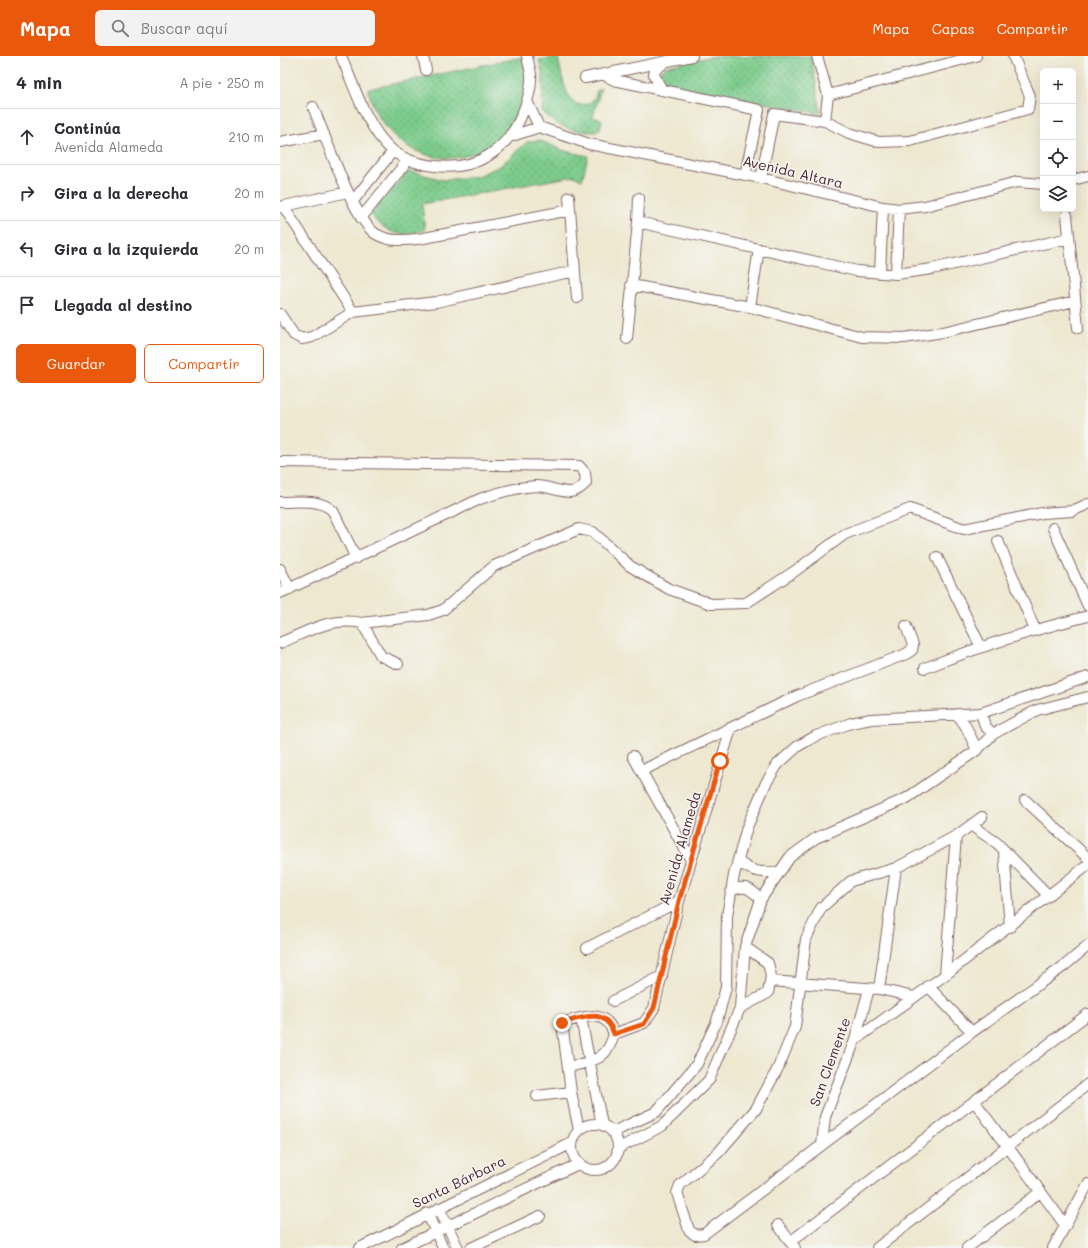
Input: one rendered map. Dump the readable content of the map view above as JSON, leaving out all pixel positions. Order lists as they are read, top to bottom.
{
  "streets": {
    "street": [
      "Avenida Altara",
      "Avenida Alameda",
      "San Clemente",
      "Santa Bárbara"
    ]
  },
  "page": {
    "header": "Mapa",
    "search": "Buscar aquí",
    "nav": ["Mapa", "Capas", "Compartir"],
    "heading": ["4 min", "A pie · 250 m"],
    "map_buttons": ["+", "−"],
    "list": [
      ["Continúa", "Avenida Alameda", "210 m"],
      ["Gira a la derecha", "20 m"],
      ["Gira a la izquierda", "20 m"],
      "Llegada al destino"
    ],
    "buttons": ["Guardar", "Compartir"]
  }
}
